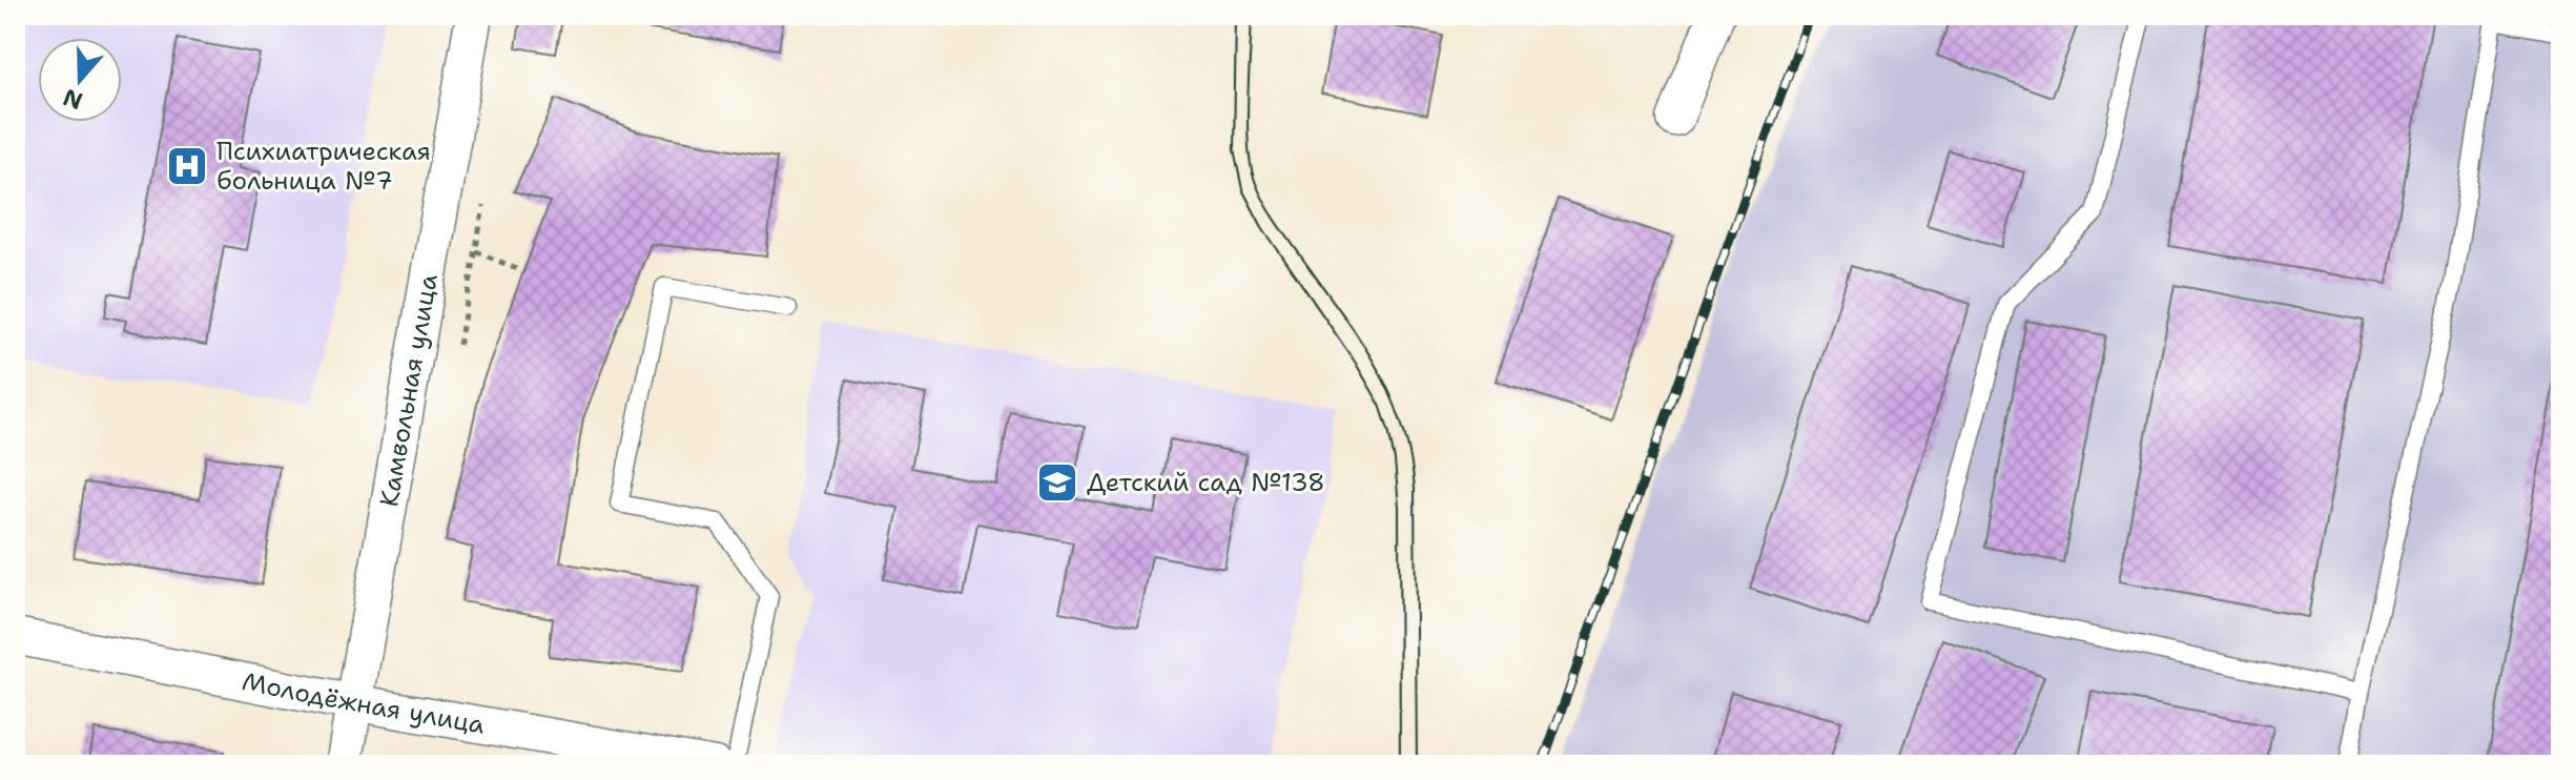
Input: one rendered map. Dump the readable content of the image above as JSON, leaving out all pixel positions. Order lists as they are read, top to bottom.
{
  "streets": {
    "street": ["Камвольная улица", "Молодёжная улица"]
  },
  "crossings": [
    ["Камвольная улица", "Молодёжная улица"]
  ],
  "places": {
    "hospital": ["Психиатрическая больница №7"],
    "school or university": ["Детский сад №138"]
  },
  "north": "bottom"
}
